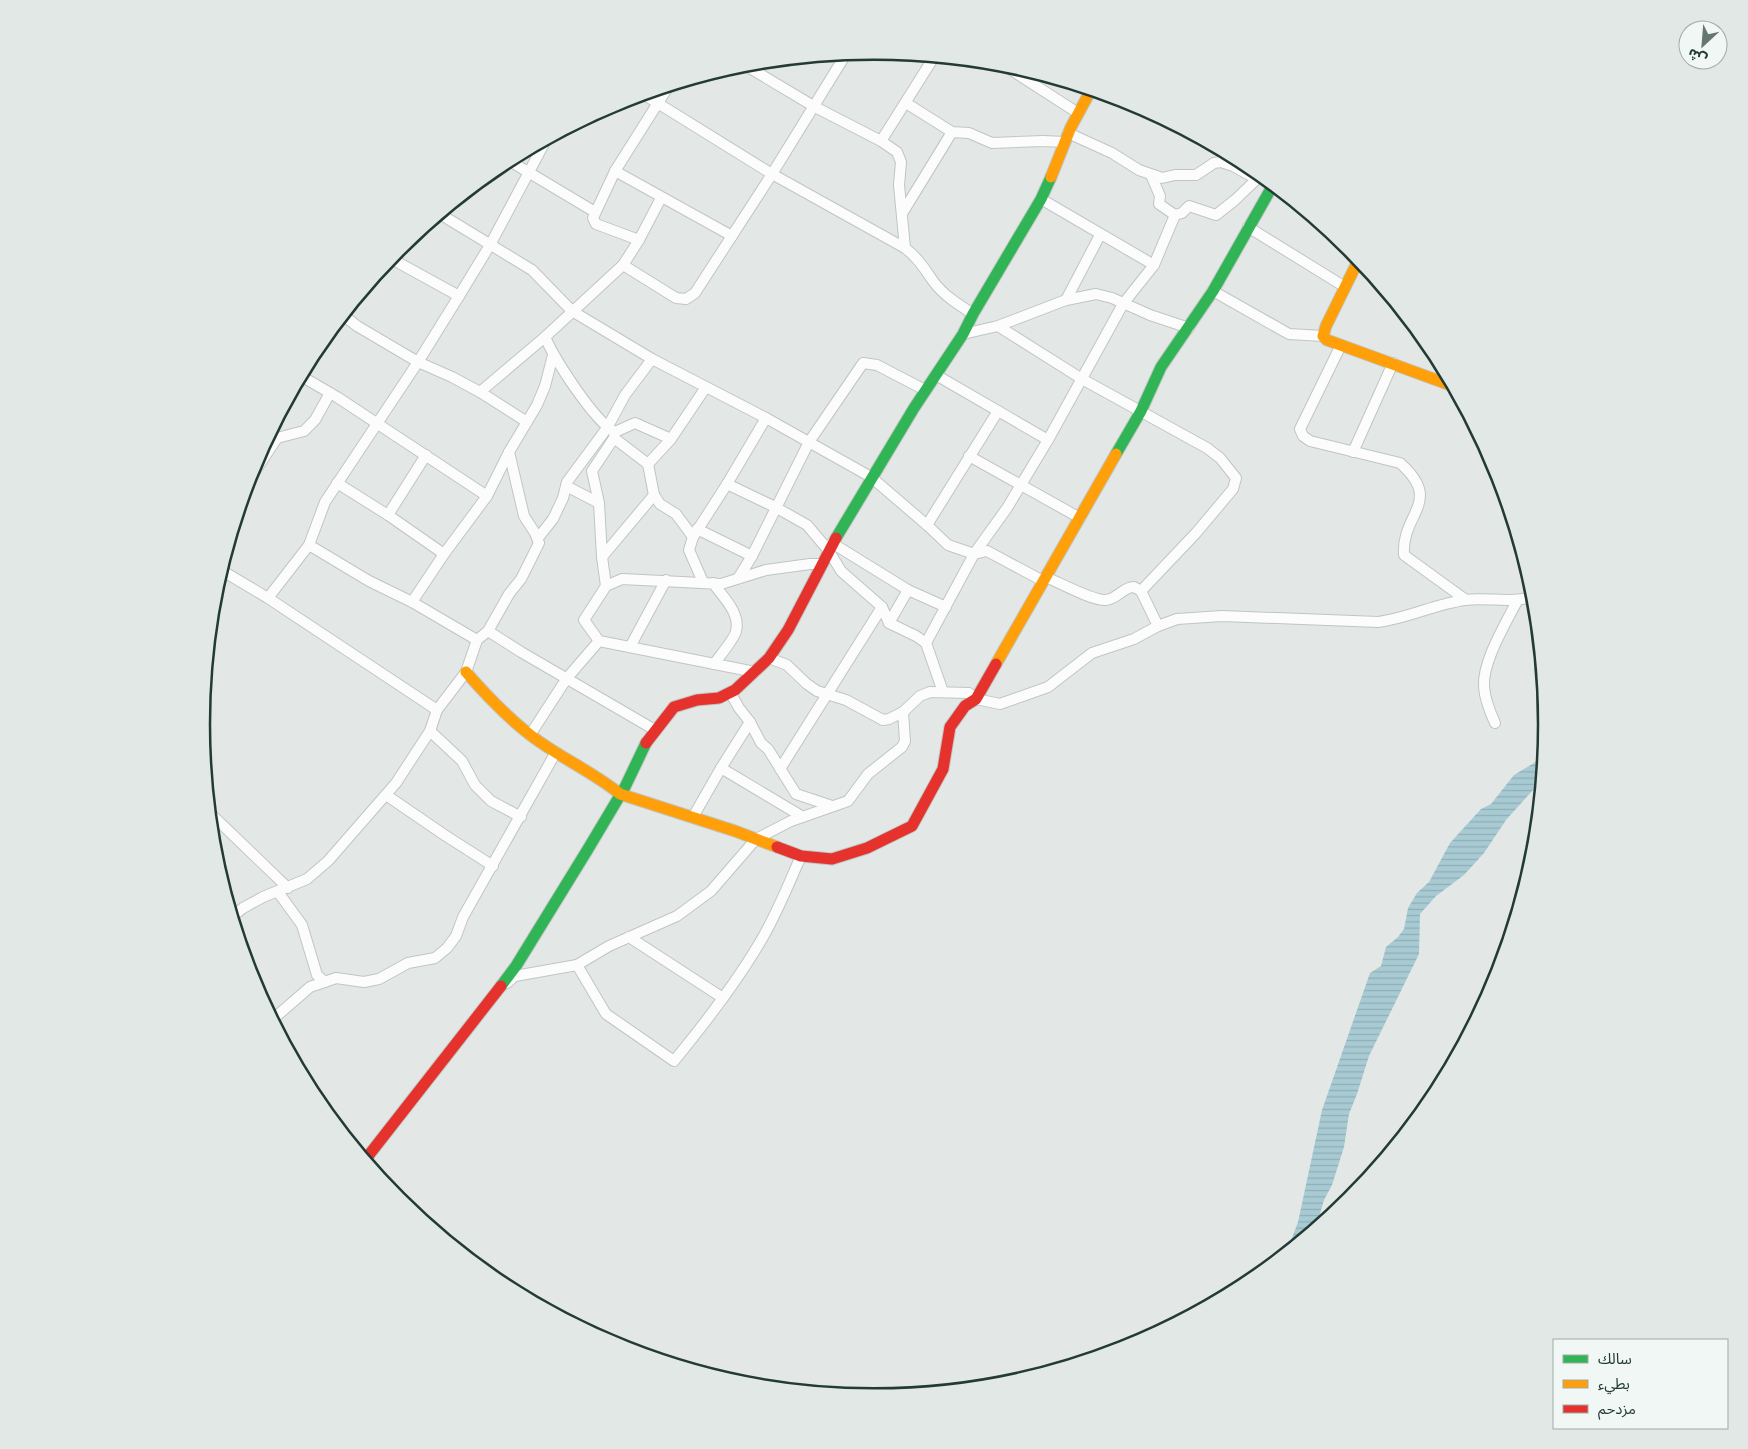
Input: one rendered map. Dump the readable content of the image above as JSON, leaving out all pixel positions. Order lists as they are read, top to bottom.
{
  "legend": ["سالك", "بطيء", "مزدحم"],
  "north": "bottom left"
}
